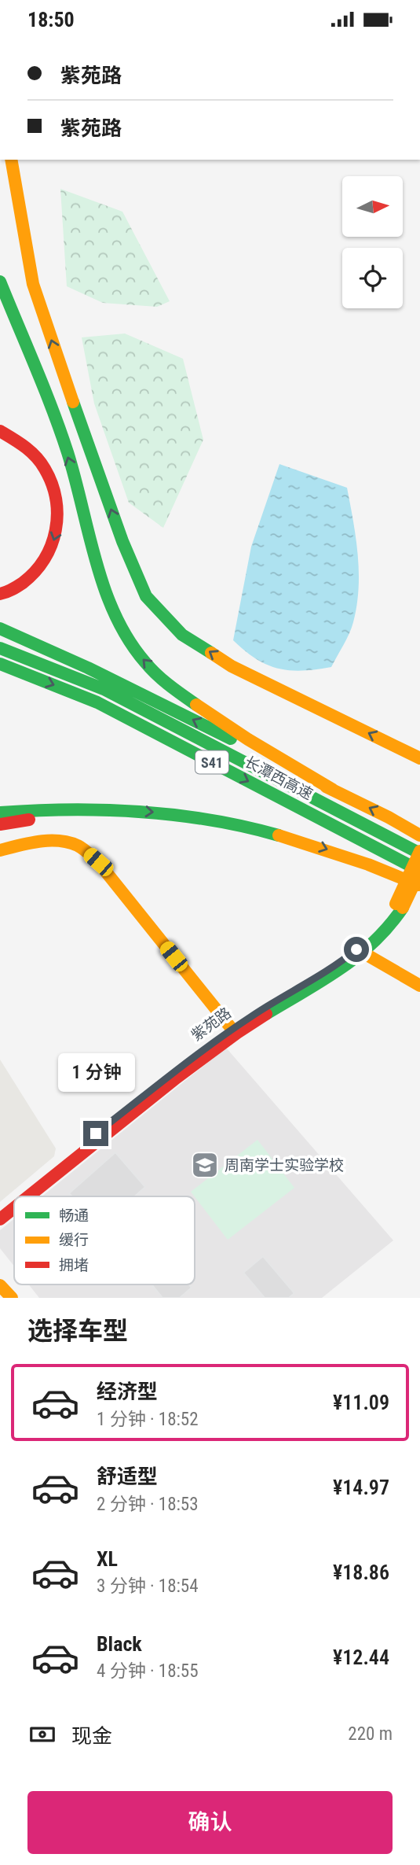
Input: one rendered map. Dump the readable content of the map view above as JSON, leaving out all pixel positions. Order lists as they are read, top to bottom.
{
  "streets": {
    "main road": ["S41", "长潭西高速", "紫苑路"]
  },
  "crossings": [
    ["长潭西高速", "紫苑路"]
  ],
  "places": {
    "school or university": ["周南学士实验学校"]
  },
  "legend": ["畅通", "缓行", "拥堵"],
  "north": "right",
  "page": {
    "status": "18:50",
    "banner": ["紫苑路", "紫苑路"],
    "bubble": "1 分钟",
    "heading": "选择车型",
    "list": [
      {
        "name": "经济型",
        "note": "1 分钟 · 18:52",
        "value": "¥11.09"
      },
      {
        "name": "舒适型",
        "note": "2 分钟 · 18:53",
        "value": "¥14.97"
      },
      {
        "name": "XL",
        "note": "3 分钟 · 18:54",
        "value": "¥18.86"
      },
      {
        "name": "Black",
        "note": "4 分钟 · 18:55",
        "value": "¥12.44"
      }
    ],
    "pay": ["现金", "220 m"],
    "buttons": "确认"
  }
}
